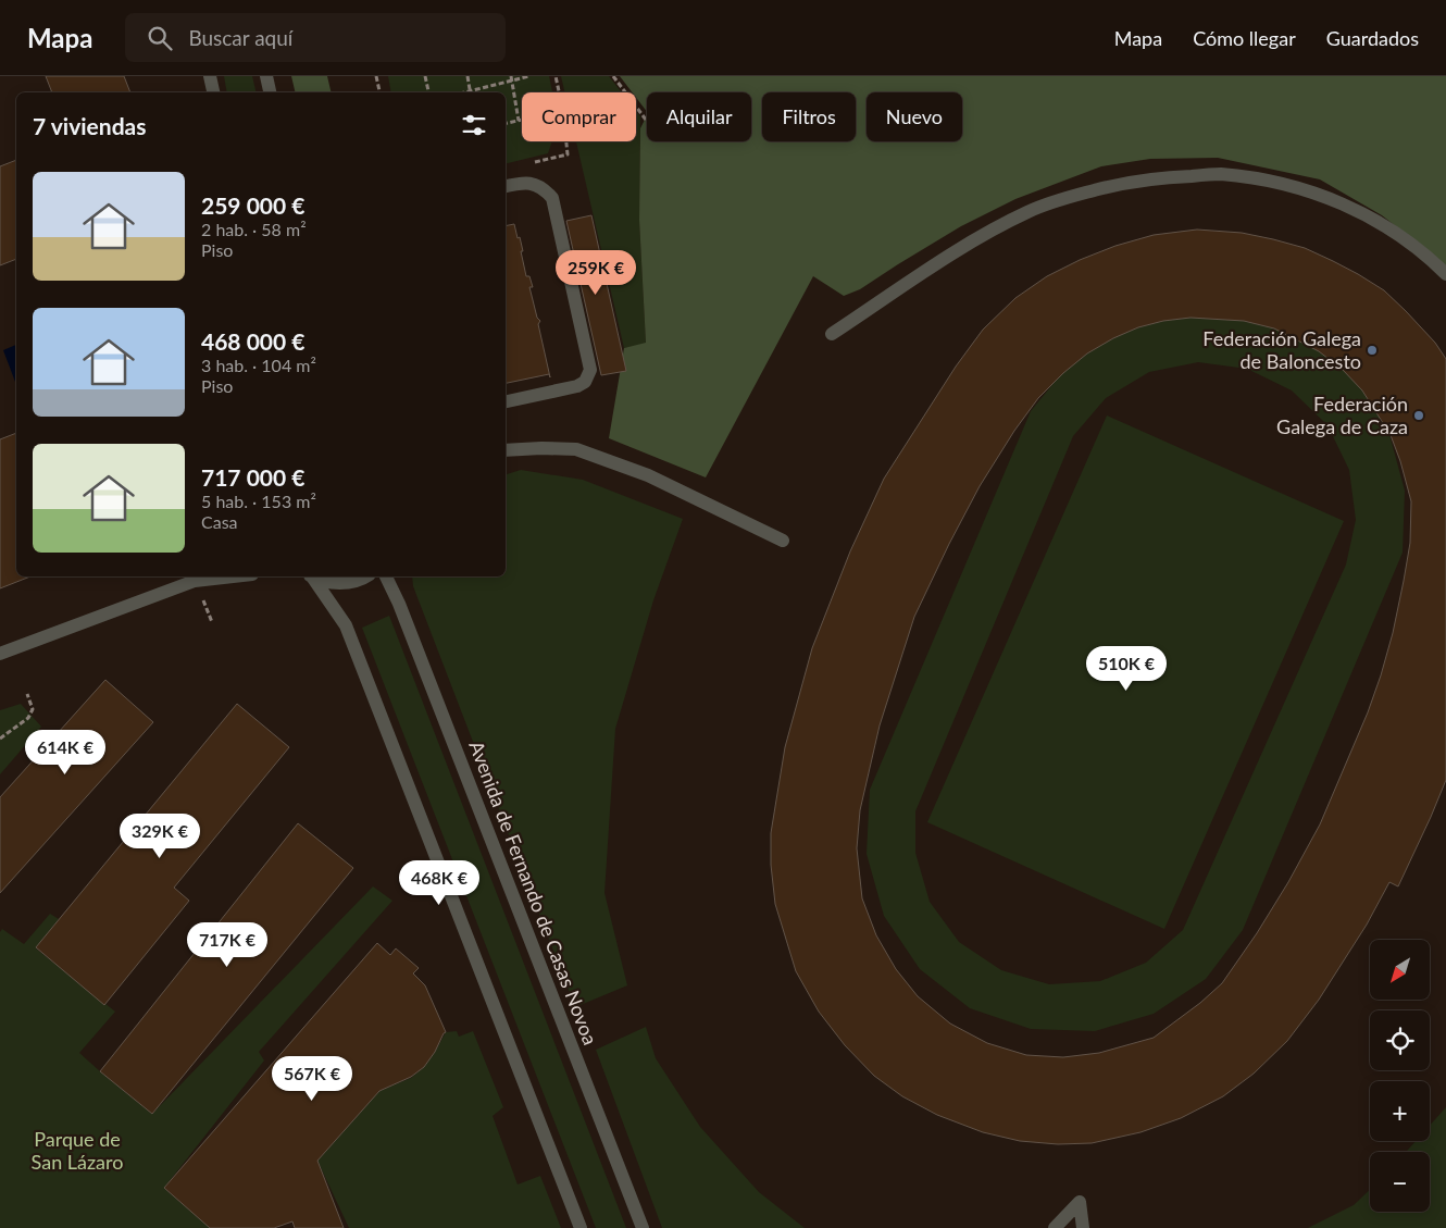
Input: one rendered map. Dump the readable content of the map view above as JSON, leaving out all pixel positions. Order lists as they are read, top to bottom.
{
  "streets": {
    "street": ["Avenida de Fernando de Casas Novoa"]
  },
  "parks": ["Parque de San Lázaro"],
  "places": ["Federación Galega de Baloncesto", "Federación Galega de Caza"],
  "north": "bottom left",
  "page": {
    "header": "Mapa",
    "search": "Buscar aquí",
    "nav": ["Mapa", "Cómo llegar", "Guardados"],
    "chip": [
      "Comprar",
      "Alquilar",
      "Filtros",
      "Nuevo"
    ],
    "heading": "7 viviendas",
    "list": [
      {
        "name": "259 000 €",
        "note": "2 hab. · 58 m² · Piso"
      },
      {
        "name": "468 000 €",
        "note": "3 hab. · 104 m² · Piso"
      },
      {
        "name": "717 000 €",
        "note": "5 hab. · 153 m² · Casa"
      }
    ],
    "price": [
      "259K €",
      "510K €",
      "614K €",
      "329K €",
      "468K €",
      "717K €",
      "567K €"
    ],
    "map_buttons": ["+", "−"]
  }
}
